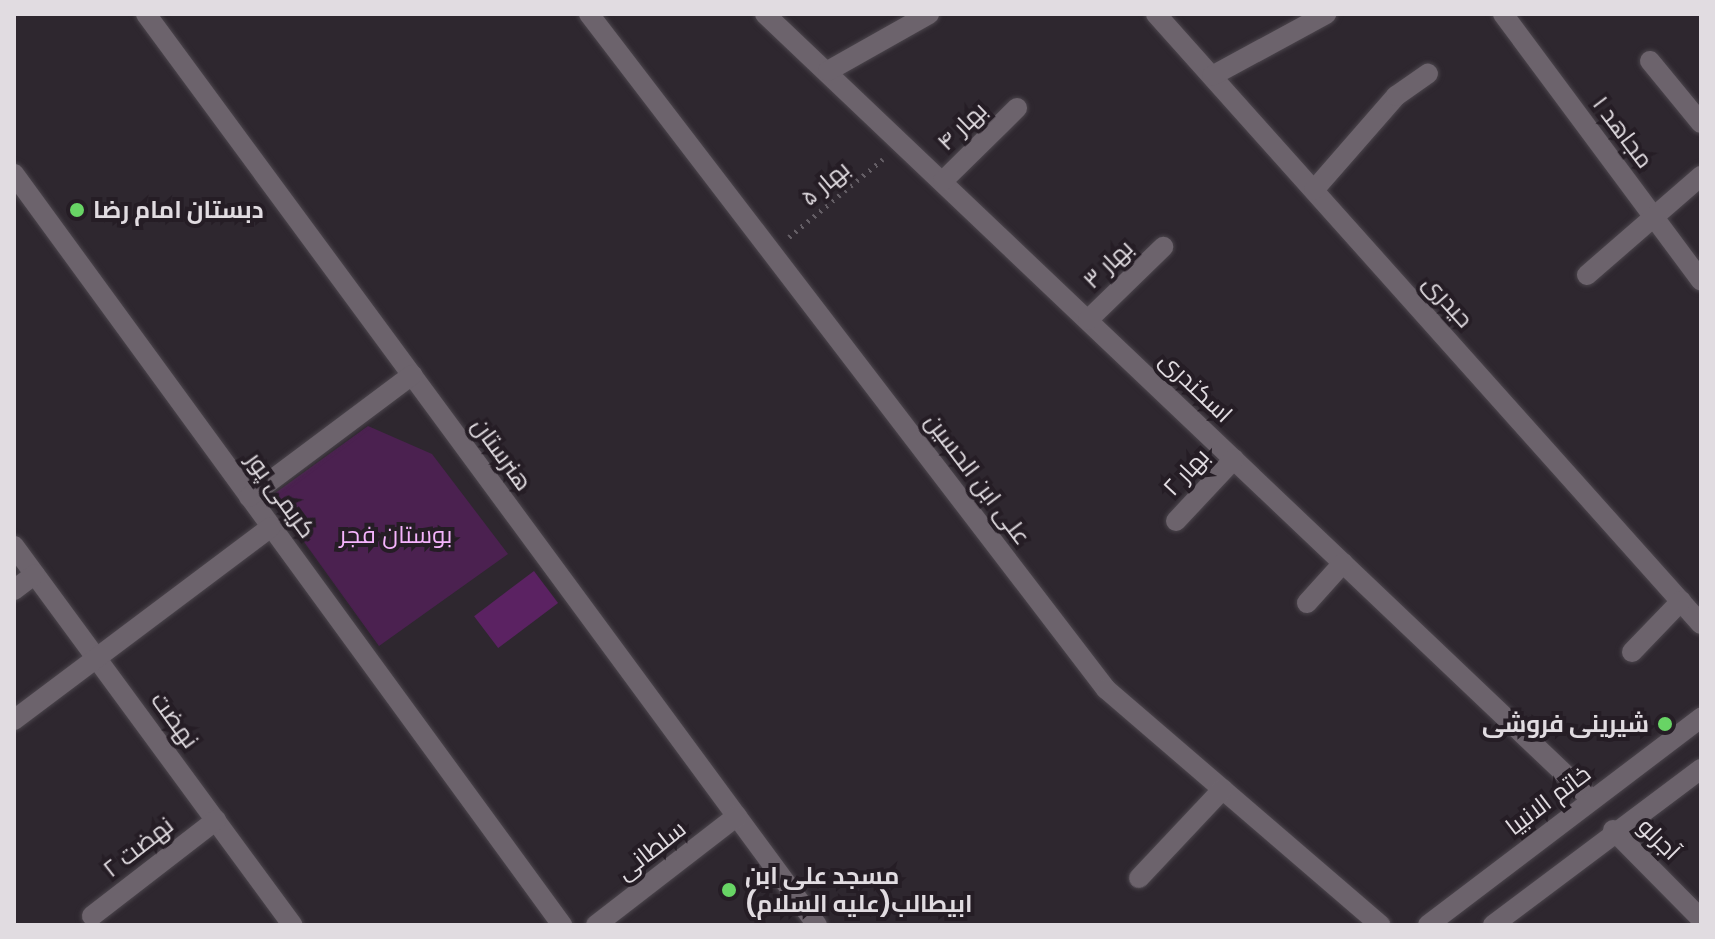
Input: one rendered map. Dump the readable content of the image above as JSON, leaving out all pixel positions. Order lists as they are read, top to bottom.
{
  "streets": {
    "street": [
      "بهار ۴",
      "مجاهد ۱",
      "بهار ۳",
      "حیدری",
      "اسکندری",
      "هنرستان",
      "بهار ۲",
      "علی ابن الحسین",
      "کریمی پور",
      "نهضت",
      "خاتم الانبیا",
      "آجرلو",
      "نهضت ۲",
      "سلطانی"
    ],
    "path": ["بهار ۵"]
  },
  "crossings": [
    ["بهار ۴", "اسکندری"],
    ["بهار ۵", "اسکندری"],
    ["بهار ۵", "علی ابن الحسین"],
    ["بهار ۳", "اسکندری"],
    ["اسکندری", "بهار ۲"],
    ["اسکندری", "خاتم الانبیا"],
    ["هنرستان", "سلطانی"],
    ["نهضت", "نهضت ۲"]
  ],
  "parks": ["بوستان فجر"],
  "places": ["دبستان امام رضا", "شیرینی فروشی", "مسجد علی ابن ابیطالب(علیه السلام)"]
}
